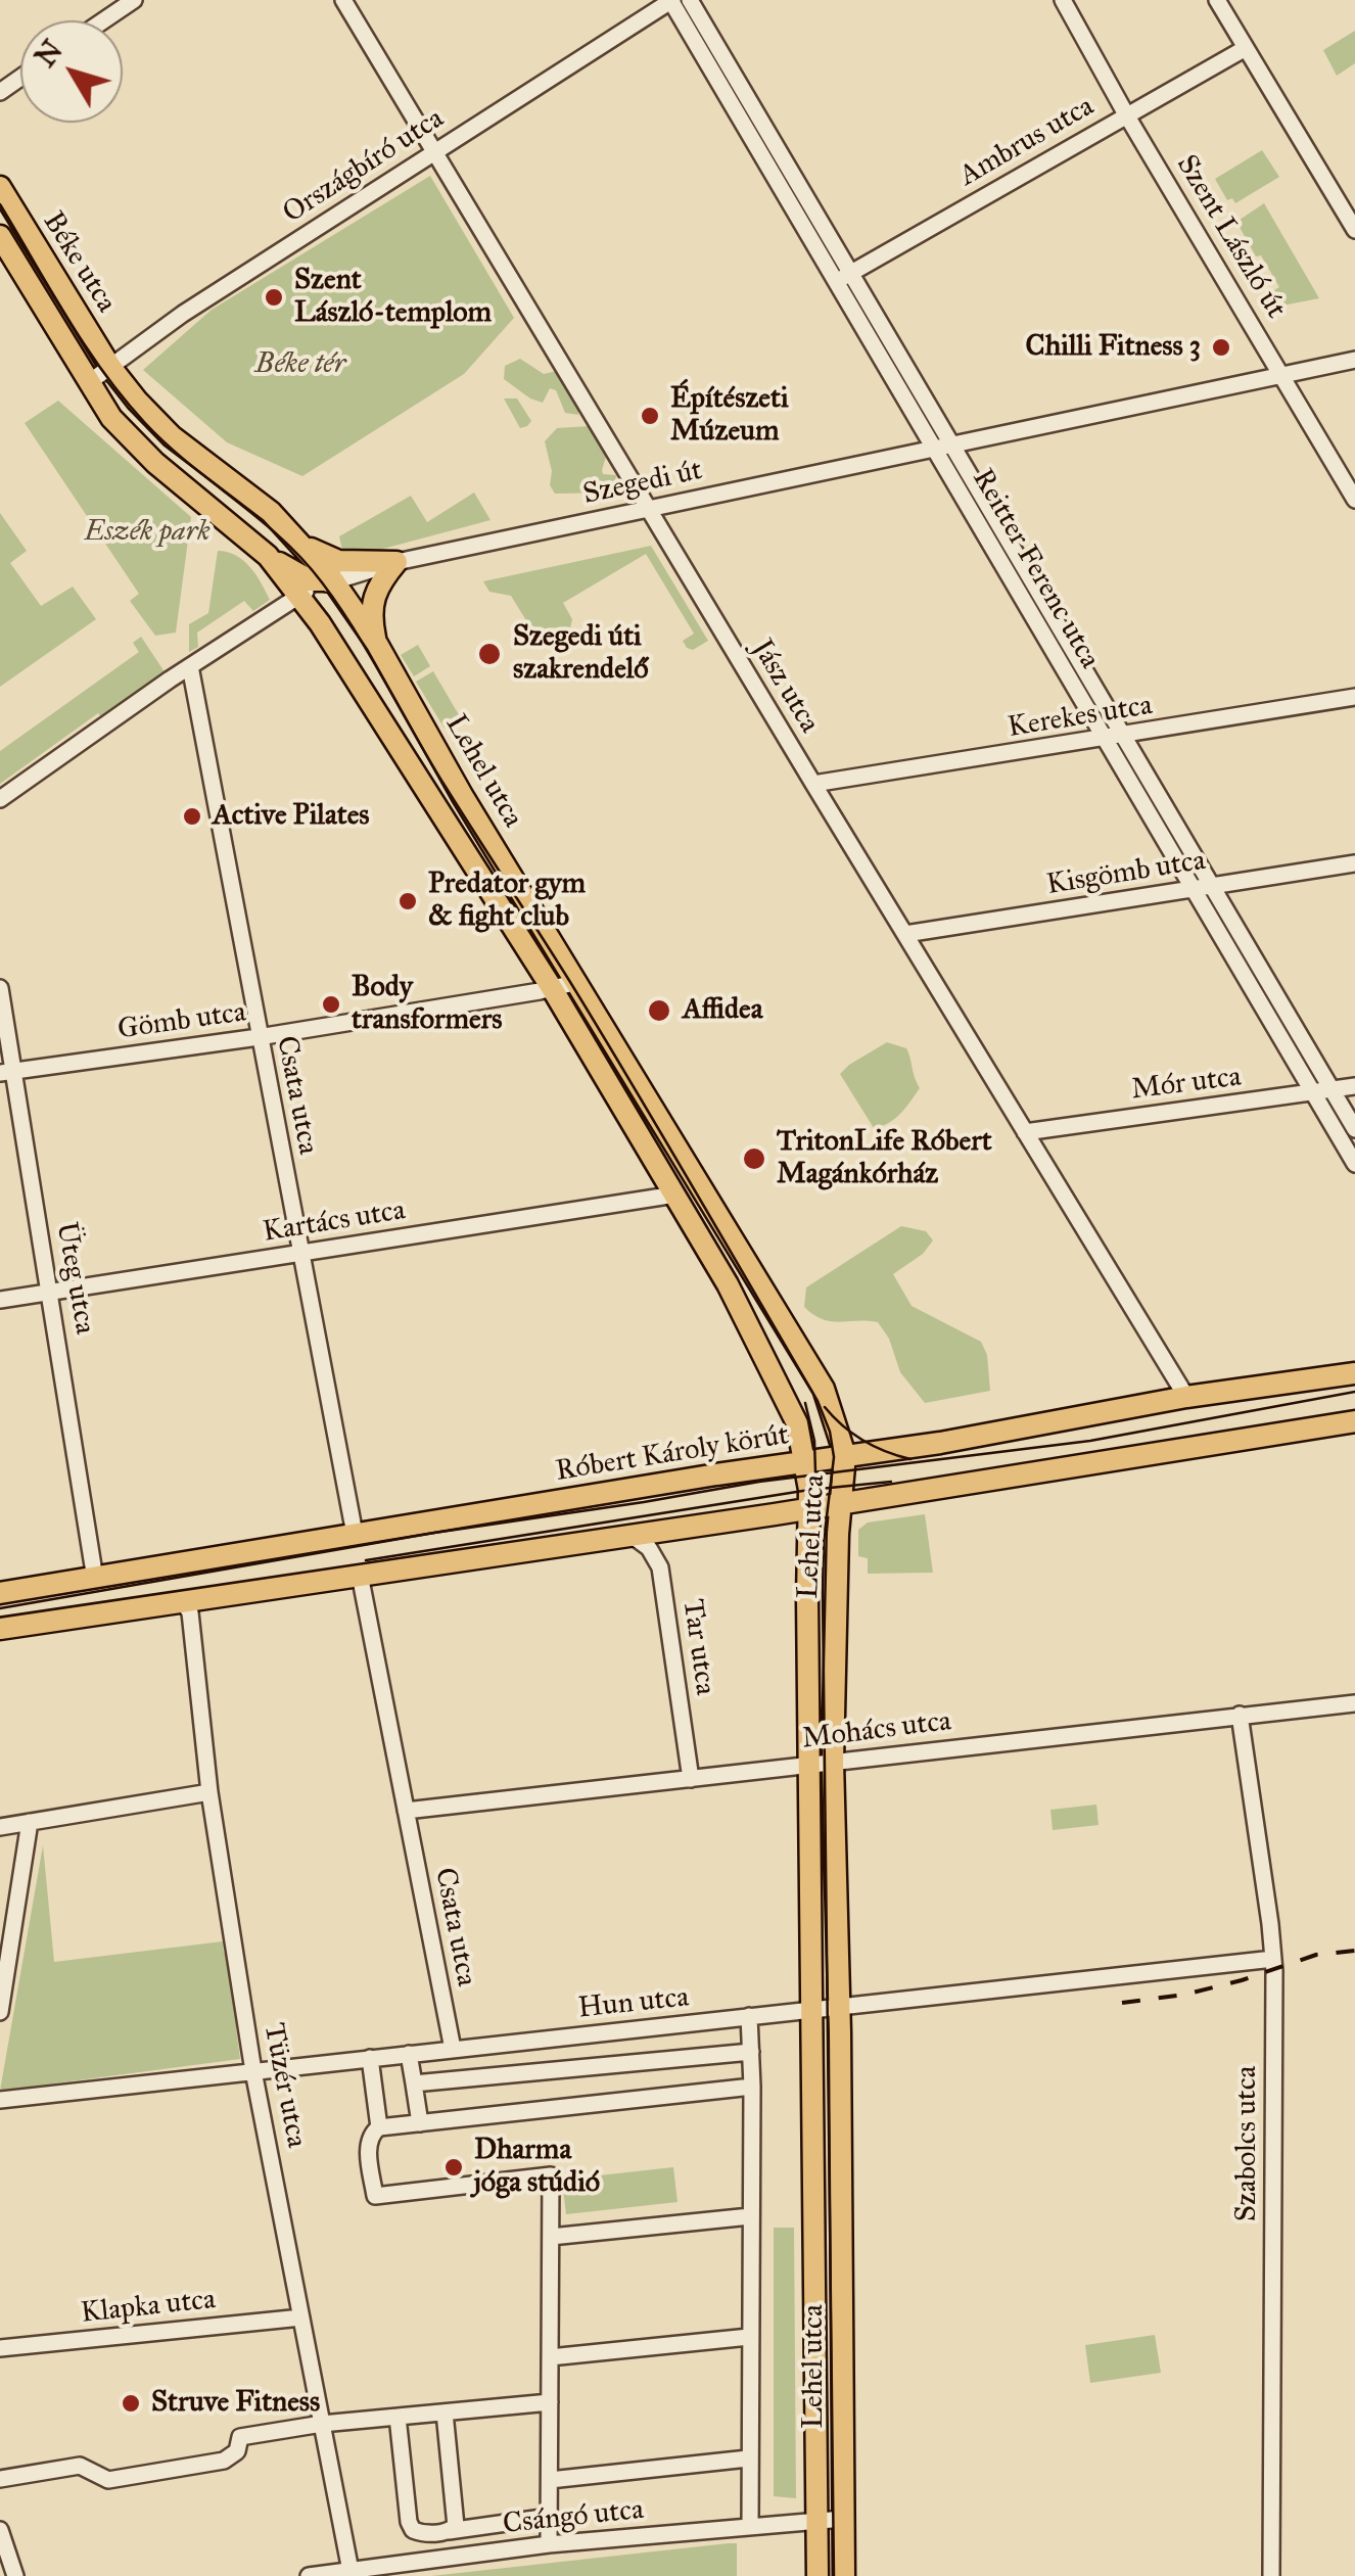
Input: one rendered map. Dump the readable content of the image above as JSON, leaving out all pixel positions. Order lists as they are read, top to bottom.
{
  "streets": {
    "main road": ["Béke utca", "Lehel utca", "Róbert Károly körút"],
    "street": [
      "Ambrus utca",
      "Országbíró utca",
      "Szent László út",
      "Szegedi út",
      "Reitter Ferenc utca",
      "Jász utca",
      "Kerekes utca",
      "Kisgömb utca",
      "Gömb utca",
      "Mór utca",
      "Csata utca",
      "Kartács utca",
      "Üteg utca",
      "Tar utca",
      "Mohács utca",
      "Hun utca",
      "Tüzér utca",
      "Szabolcs utca",
      "Klapka utca",
      "Csángó utca"
    ]
  },
  "crossings": [
    ["Ambrus utca", "Szent László út"],
    ["Ambrus utca", "Reitter Ferenc utca"],
    ["Országbíró utca", "Béke utca"],
    ["Országbíró utca", "Reitter Ferenc utca"],
    ["Országbíró utca", "Jász utca"],
    ["Szent László út", "Szegedi út"],
    ["Szegedi út", "Reitter Ferenc utca"],
    ["Szegedi út", "Jász utca"],
    ["Szegedi út", "Lehel utca"],
    ["Szegedi út", "Csata utca"],
    ["Reitter Ferenc utca", "Kerekes utca"],
    ["Reitter Ferenc utca", "Kisgömb utca"],
    ["Reitter Ferenc utca", "Mór utca"],
    ["Jász utca", "Kerekes utca"],
    ["Jász utca", "Kisgömb utca"],
    ["Jász utca", "Mór utca"],
    ["Jász utca", "Róbert Károly körút"],
    ["Lehel utca", "Gömb utca"],
    ["Lehel utca", "Kartács utca"],
    ["Lehel utca", "Róbert Károly körút"],
    ["Lehel utca", "Mohács utca"],
    ["Lehel utca", "Hun utca"],
    ["Lehel utca", "Csángó utca"],
    ["Gömb utca", "Csata utca"],
    ["Gömb utca", "Üteg utca"],
    ["Csata utca", "Kartács utca"],
    ["Csata utca", "Róbert Károly körút"],
    ["Csata utca", "Mohács utca"],
    ["Csata utca", "Hun utca"],
    ["Kartács utca", "Üteg utca"],
    ["Üteg utca", "Róbert Károly körút"],
    ["Tar utca", "Mohács utca"],
    ["Mohács utca", "Szabolcs utca"],
    ["Hun utca", "Tüzér utca"],
    ["Hun utca", "Szabolcs utca"],
    ["Tüzér utca", "Klapka utca"],
    ["Tüzér utca", "Csángó utca"]
  ],
  "parks": ["Béke tér", "Eszék park"],
  "places": [
    "Szent László-templom",
    "Chilli Fitness 3",
    "Építészeti Múzeum",
    "Szegedi úti szakrendelő",
    "Active Pilates",
    "Predator gym & fight club",
    "Body transformers",
    "Affidea",
    "TritonLife Róbert Magánkórház",
    "Dharma jóga stúdió",
    "Struve Fitness"
  ],
  "north": "top left"
}
